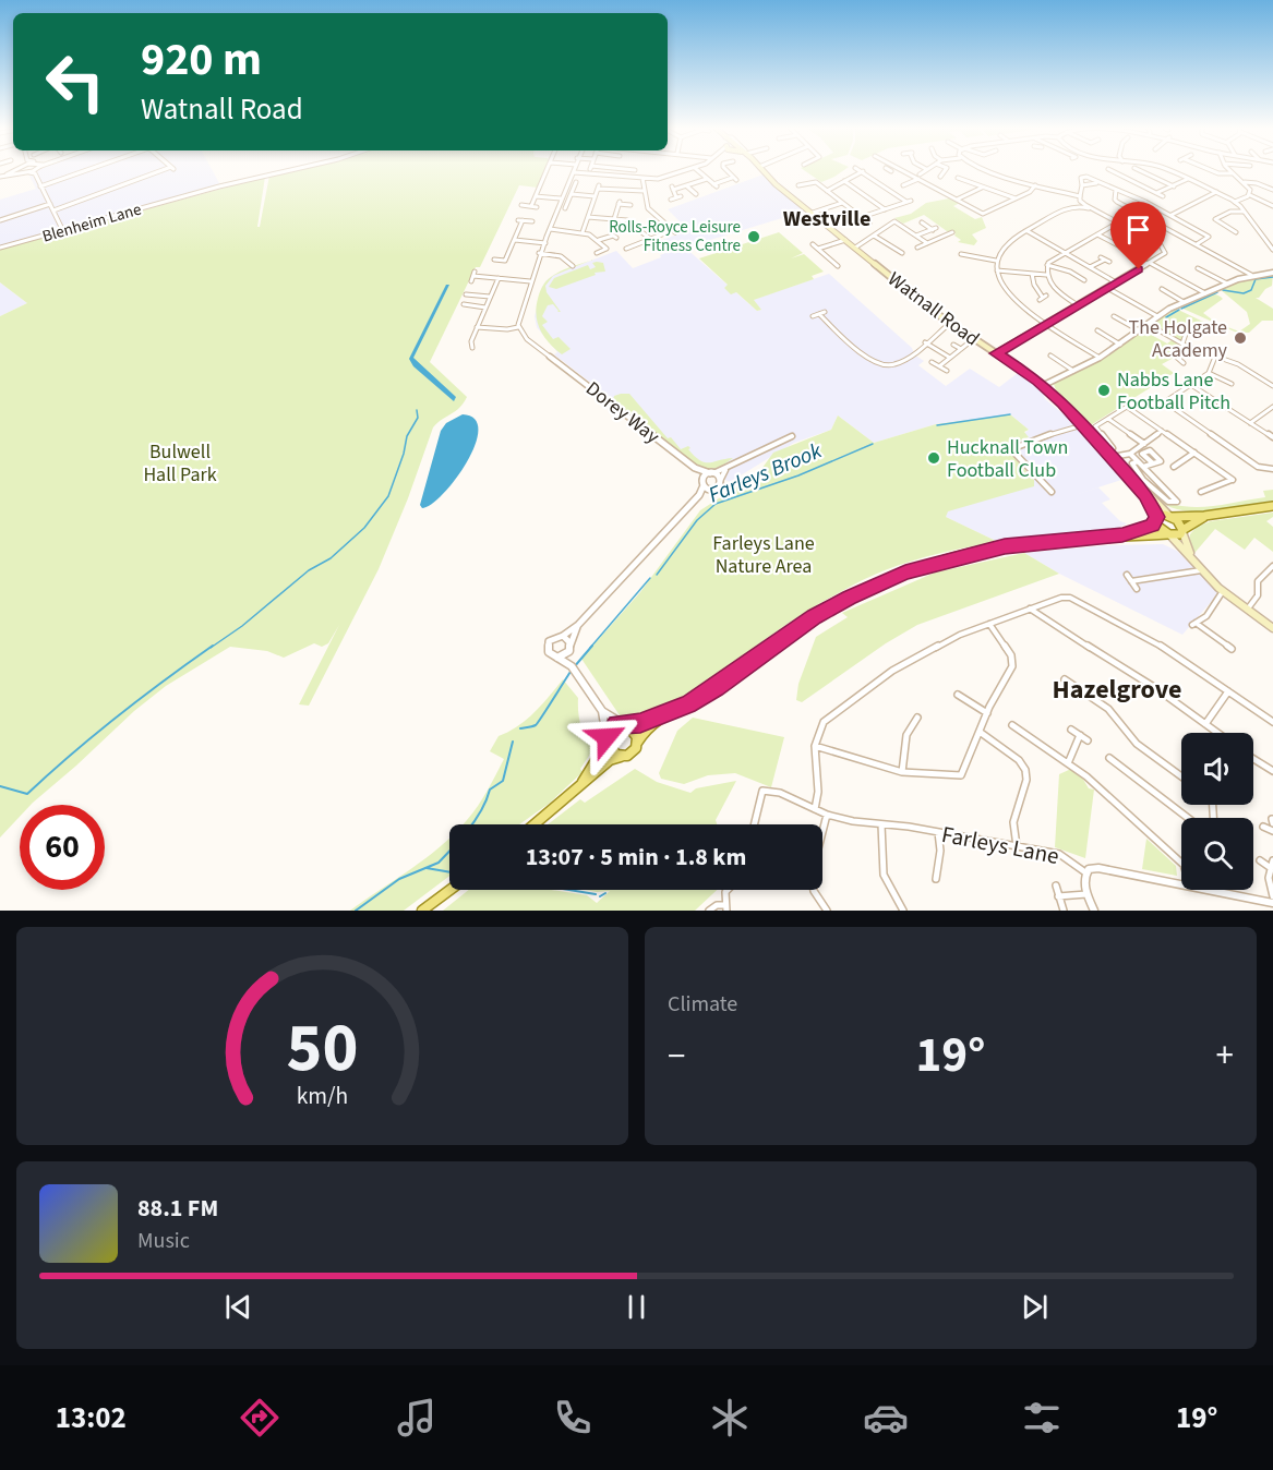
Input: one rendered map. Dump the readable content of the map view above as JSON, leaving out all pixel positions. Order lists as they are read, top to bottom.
{
  "streets": {
    "main road": ["Watnall Road"],
    "street": ["Blenheim Lane", "Dorey Way", "Farleys Lane"]
  },
  "districts": ["Westville", "Hazelgrove"],
  "water": ["Farleys Brook"],
  "parks": ["Bulwell Hall Park", "Farleys Lane Nature Area"],
  "places": [
    "Rolls-Royce Leisure Fitness Centre",
    "The Holgate Academy",
    "Nabbs Lane Football Pitch",
    "Hucknall Town Football Club"
  ],
  "page": {
    "turn": ["920 m", "Watnall Road"],
    "limit": "60",
    "trip": "13:07 · 5 min · 1.8 km",
    "tile": "Climate",
    "heat": ["−", "19°", "+"],
    "song": ["88.1 FM", "Music"],
    "tabs": ["13:02", "19°"],
    "gauge": ["50", "km/h"]
  }
}
